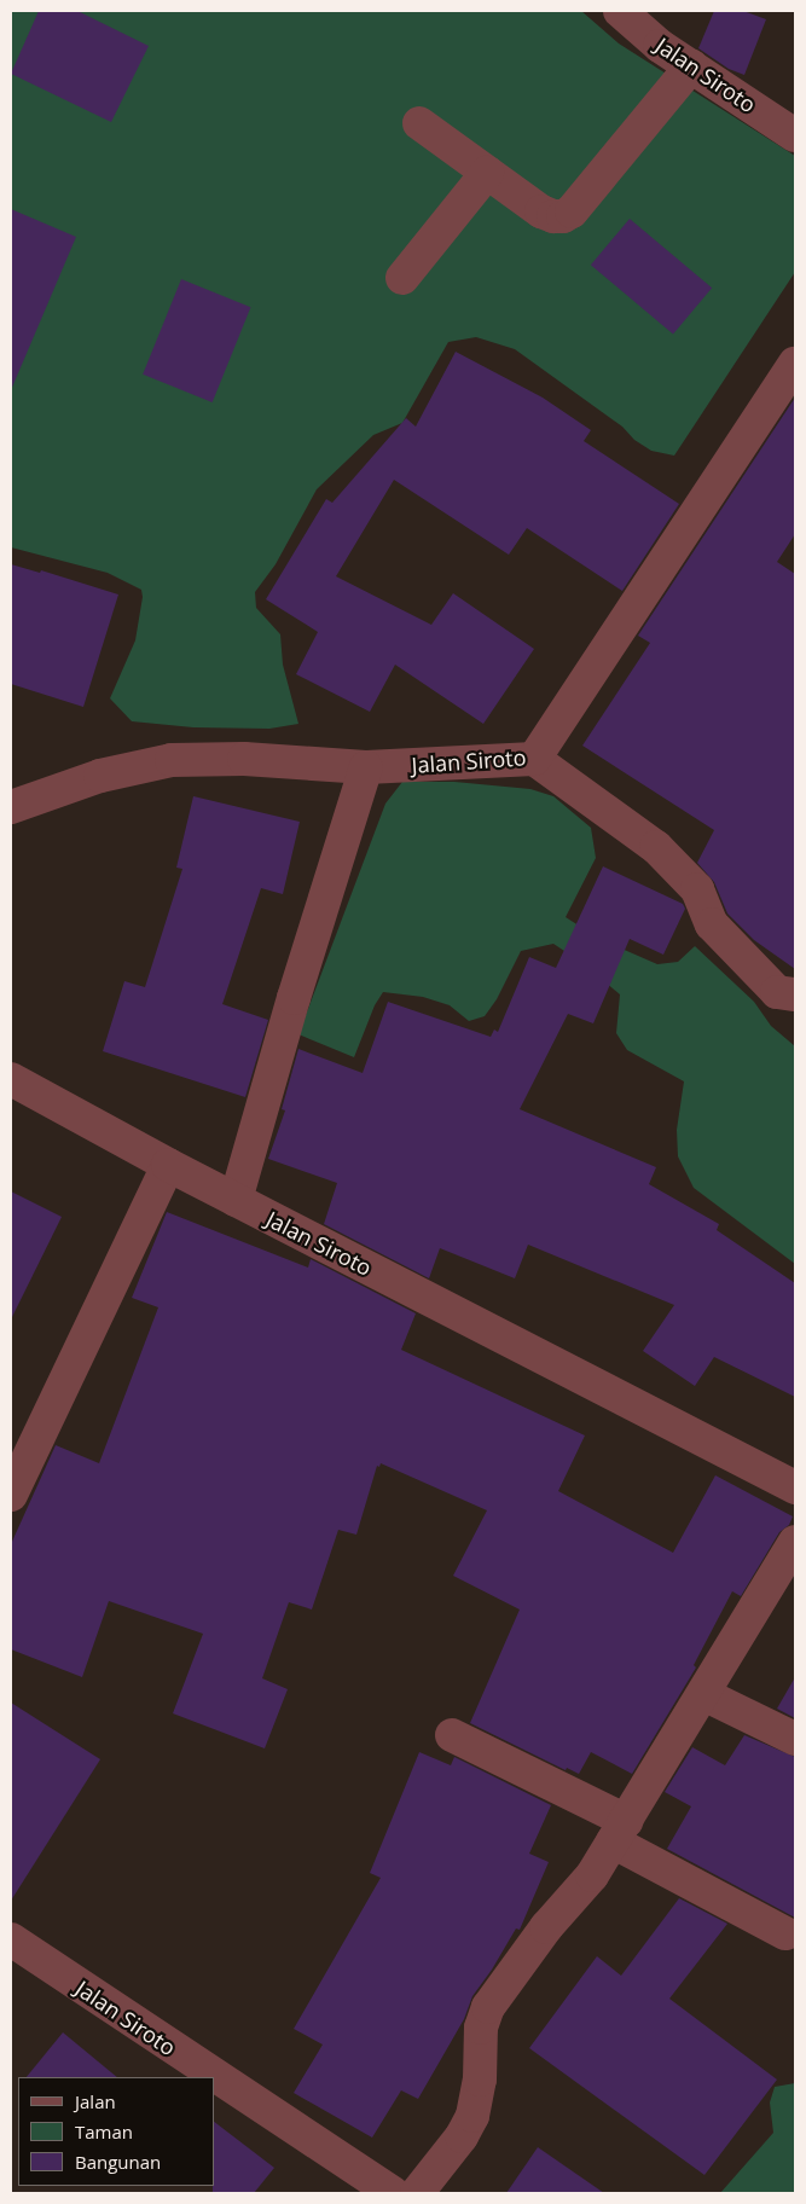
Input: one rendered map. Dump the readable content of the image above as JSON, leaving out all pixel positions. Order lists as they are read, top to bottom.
{
  "streets": {
    "street": ["Jalan Siroto"]
  },
  "legend": ["Jalan", "Taman", "Bangunan"]
}
